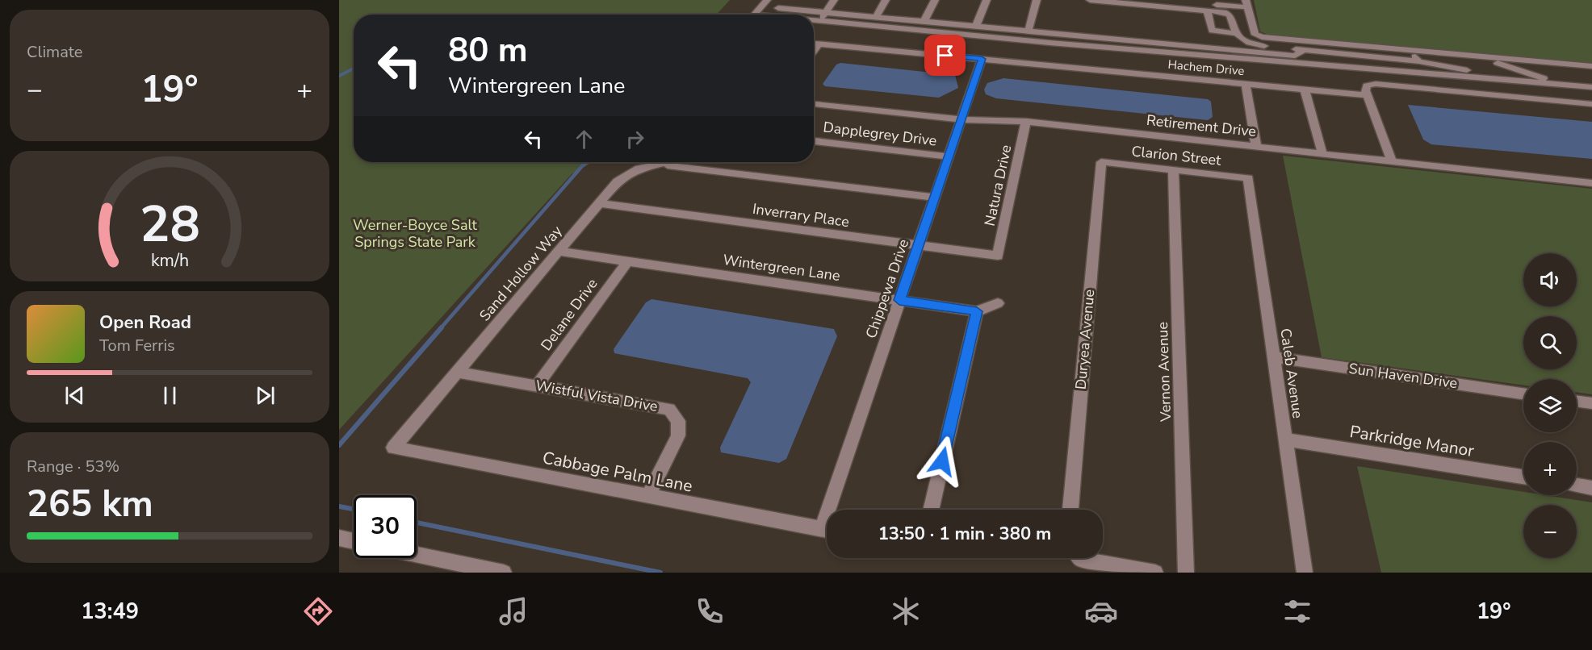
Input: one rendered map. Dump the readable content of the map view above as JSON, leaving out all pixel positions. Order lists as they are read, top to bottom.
{
  "streets": {
    "street": [
      "Hachem Drive",
      "Retirement Drive",
      "Dapplegrey Drive",
      "Clarion Street",
      "Natura Drive",
      "Inverrary Place",
      "Wintergreen Lane",
      "Sand Hollow Way",
      "Chippewa Drive",
      "Delane Drive",
      "Duryea Avenue",
      "Vernon Avenue",
      "Caleb Avenue",
      "Sun Haven Drive",
      "Wistful Vista Drive",
      "Parkridge Manor",
      "Cabbage Palm Lane"
    ]
  },
  "crossings": [
    ["Hachem Drive", "Chippewa Drive"],
    ["Retirement Drive", "Natura Drive"],
    ["Retirement Drive", "Chippewa Drive"],
    ["Dapplegrey Drive", "Chippewa Drive"],
    ["Clarion Street", "Duryea Avenue"],
    ["Clarion Street", "Vernon Avenue"],
    ["Clarion Street", "Caleb Avenue"],
    ["Natura Drive", "Inverrary Place"],
    ["Inverrary Place", "Sand Hollow Way"],
    ["Inverrary Place", "Chippewa Drive"],
    ["Wintergreen Lane", "Sand Hollow Way"],
    ["Wintergreen Lane", "Chippewa Drive"],
    ["Wintergreen Lane", "Delane Drive"],
    ["Sand Hollow Way", "Wistful Vista Drive"],
    ["Sand Hollow Way", "Cabbage Palm Lane"],
    ["Delane Drive", "Wistful Vista Drive"],
    ["Caleb Avenue", "Sun Haven Drive"],
    ["Caleb Avenue", "Parkridge Manor"],
    ["Wistful Vista Drive", "Cabbage Palm Lane"]
  ],
  "parks": ["Werner-Boyce Salt Springs State Park"],
  "page": {
    "tile": [
      "Climate",
      ["Range · 53%", "265 km"]
    ],
    "turn": ["80 m", "Wintergreen Lane"],
    "heat": ["−", "19°", "+"],
    "map_buttons": ["+", "−"],
    "song": ["Open Road", "Tom Ferris"],
    "limit": "30",
    "trip": "13:50 · 1 min · 380 m",
    "tabs": ["13:49", "19°"],
    "gauge": ["28", "km/h"]
  }
}
